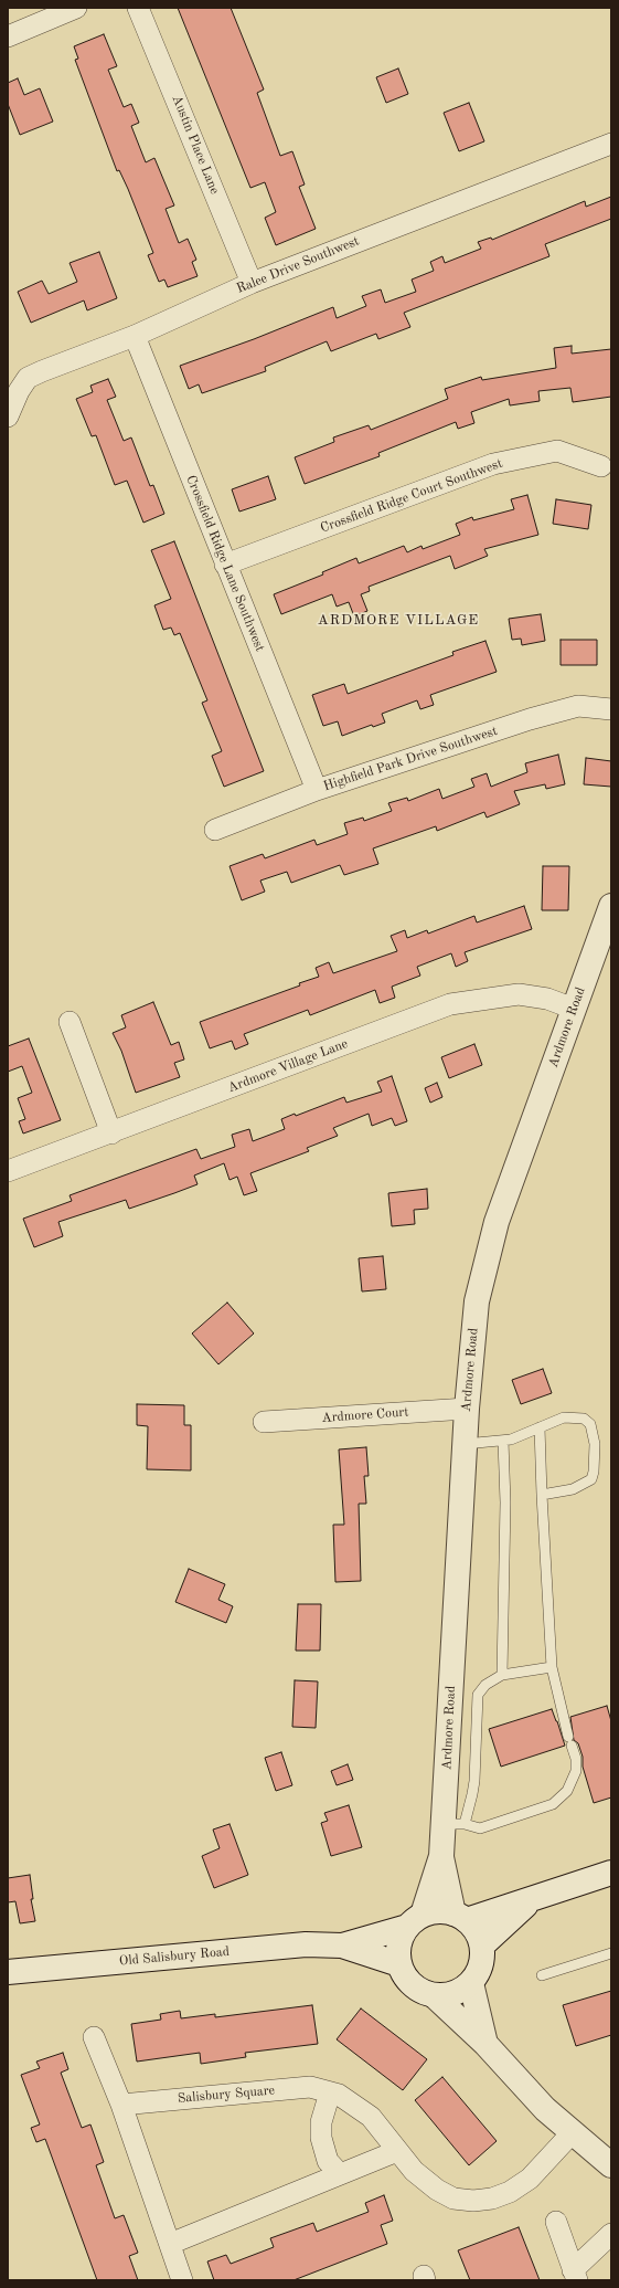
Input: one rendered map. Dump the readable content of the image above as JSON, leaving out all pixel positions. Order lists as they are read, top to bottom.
{
  "streets": {
    "street": [
      "Austin Place Lane",
      "Ralee Drive Southwest",
      "Crossfield Ridge Court Southwest",
      "Crossfield Ridge Lane Southwest",
      "Highfield Park Drive Southwest",
      "Ardmore Road",
      "Ardmore Village Lane",
      "Ardmore Court",
      "Old Salisbury Road",
      "Salisbury Square"
    ]
  },
  "crossings": [
    ["Austin Place Lane", "Ralee Drive Southwest"],
    ["Ralee Drive Southwest", "Crossfield Ridge Lane Southwest"],
    ["Crossfield Ridge Court Southwest", "Crossfield Ridge Lane Southwest"],
    ["Crossfield Ridge Lane Southwest", "Highfield Park Drive Southwest"],
    ["Ardmore Road", "Ardmore Village Lane"],
    ["Ardmore Road", "Ardmore Court"],
    ["Ardmore Road", "Old Salisbury Road"]
  ],
  "districts": ["ARDMORE VILLAGE"]
}
